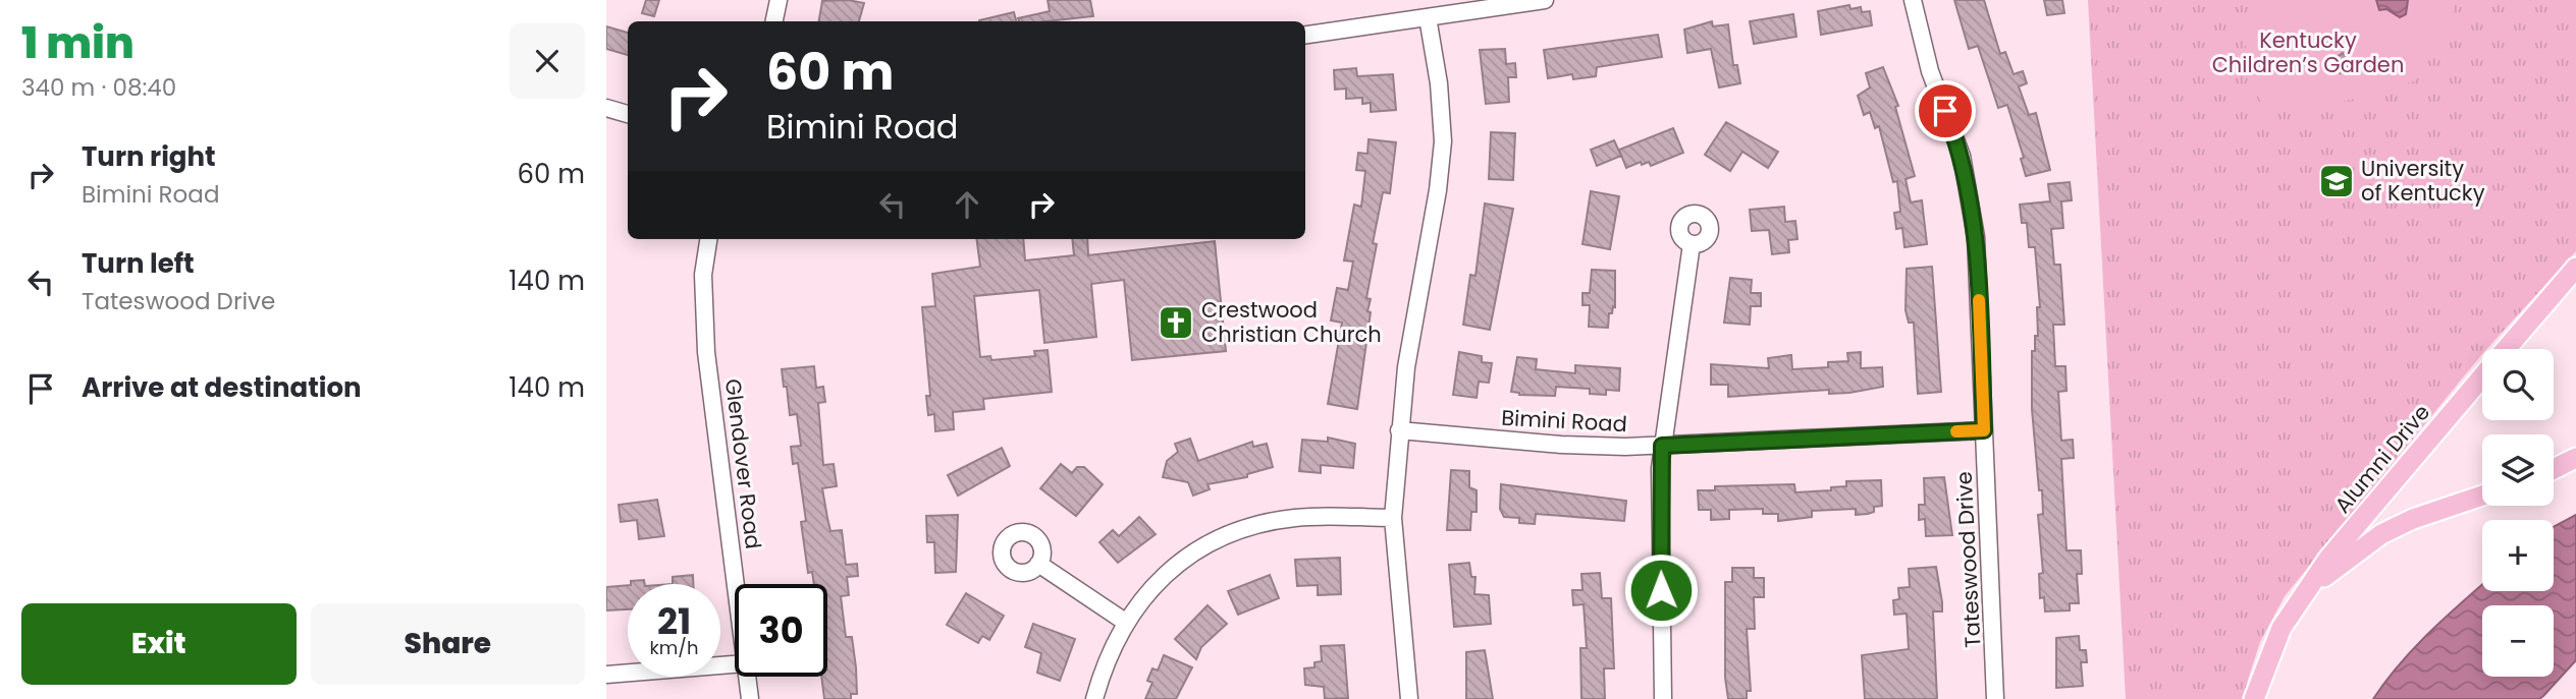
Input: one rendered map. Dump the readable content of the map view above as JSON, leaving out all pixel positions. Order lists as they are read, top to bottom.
{
  "streets": {
    "main road": ["Alumni Drive"],
    "street": ["Bimini Road", "Glendover Road", "Tateswood Drive"]
  },
  "crossings": [
    ["Bimini Road", "Tateswood Drive"]
  ],
  "parks": ["Kentucky Children’s Garden"],
  "places": {
    "school or university": ["University of Kentucky"],
    "church": ["Crestwood Christian Church"]
  },
  "page": {
    "heading": ["1 min", "340 m · 08:40"],
    "turn": ["60 m", "Bimini Road"],
    "list": [
      {
        "name": "Turn right",
        "note": "Bimini Road",
        "value": "60 m"
      },
      {
        "name": "Turn left",
        "note": "Tateswood Drive",
        "value": "140 m"
      },
      {
        "name": "Arrive at destination",
        "value": "140 m"
      }
    ],
    "map_buttons": ["+", "−"],
    "speed": "21 km/h",
    "limit": "30",
    "buttons": ["Exit", "Share"]
  }
}
